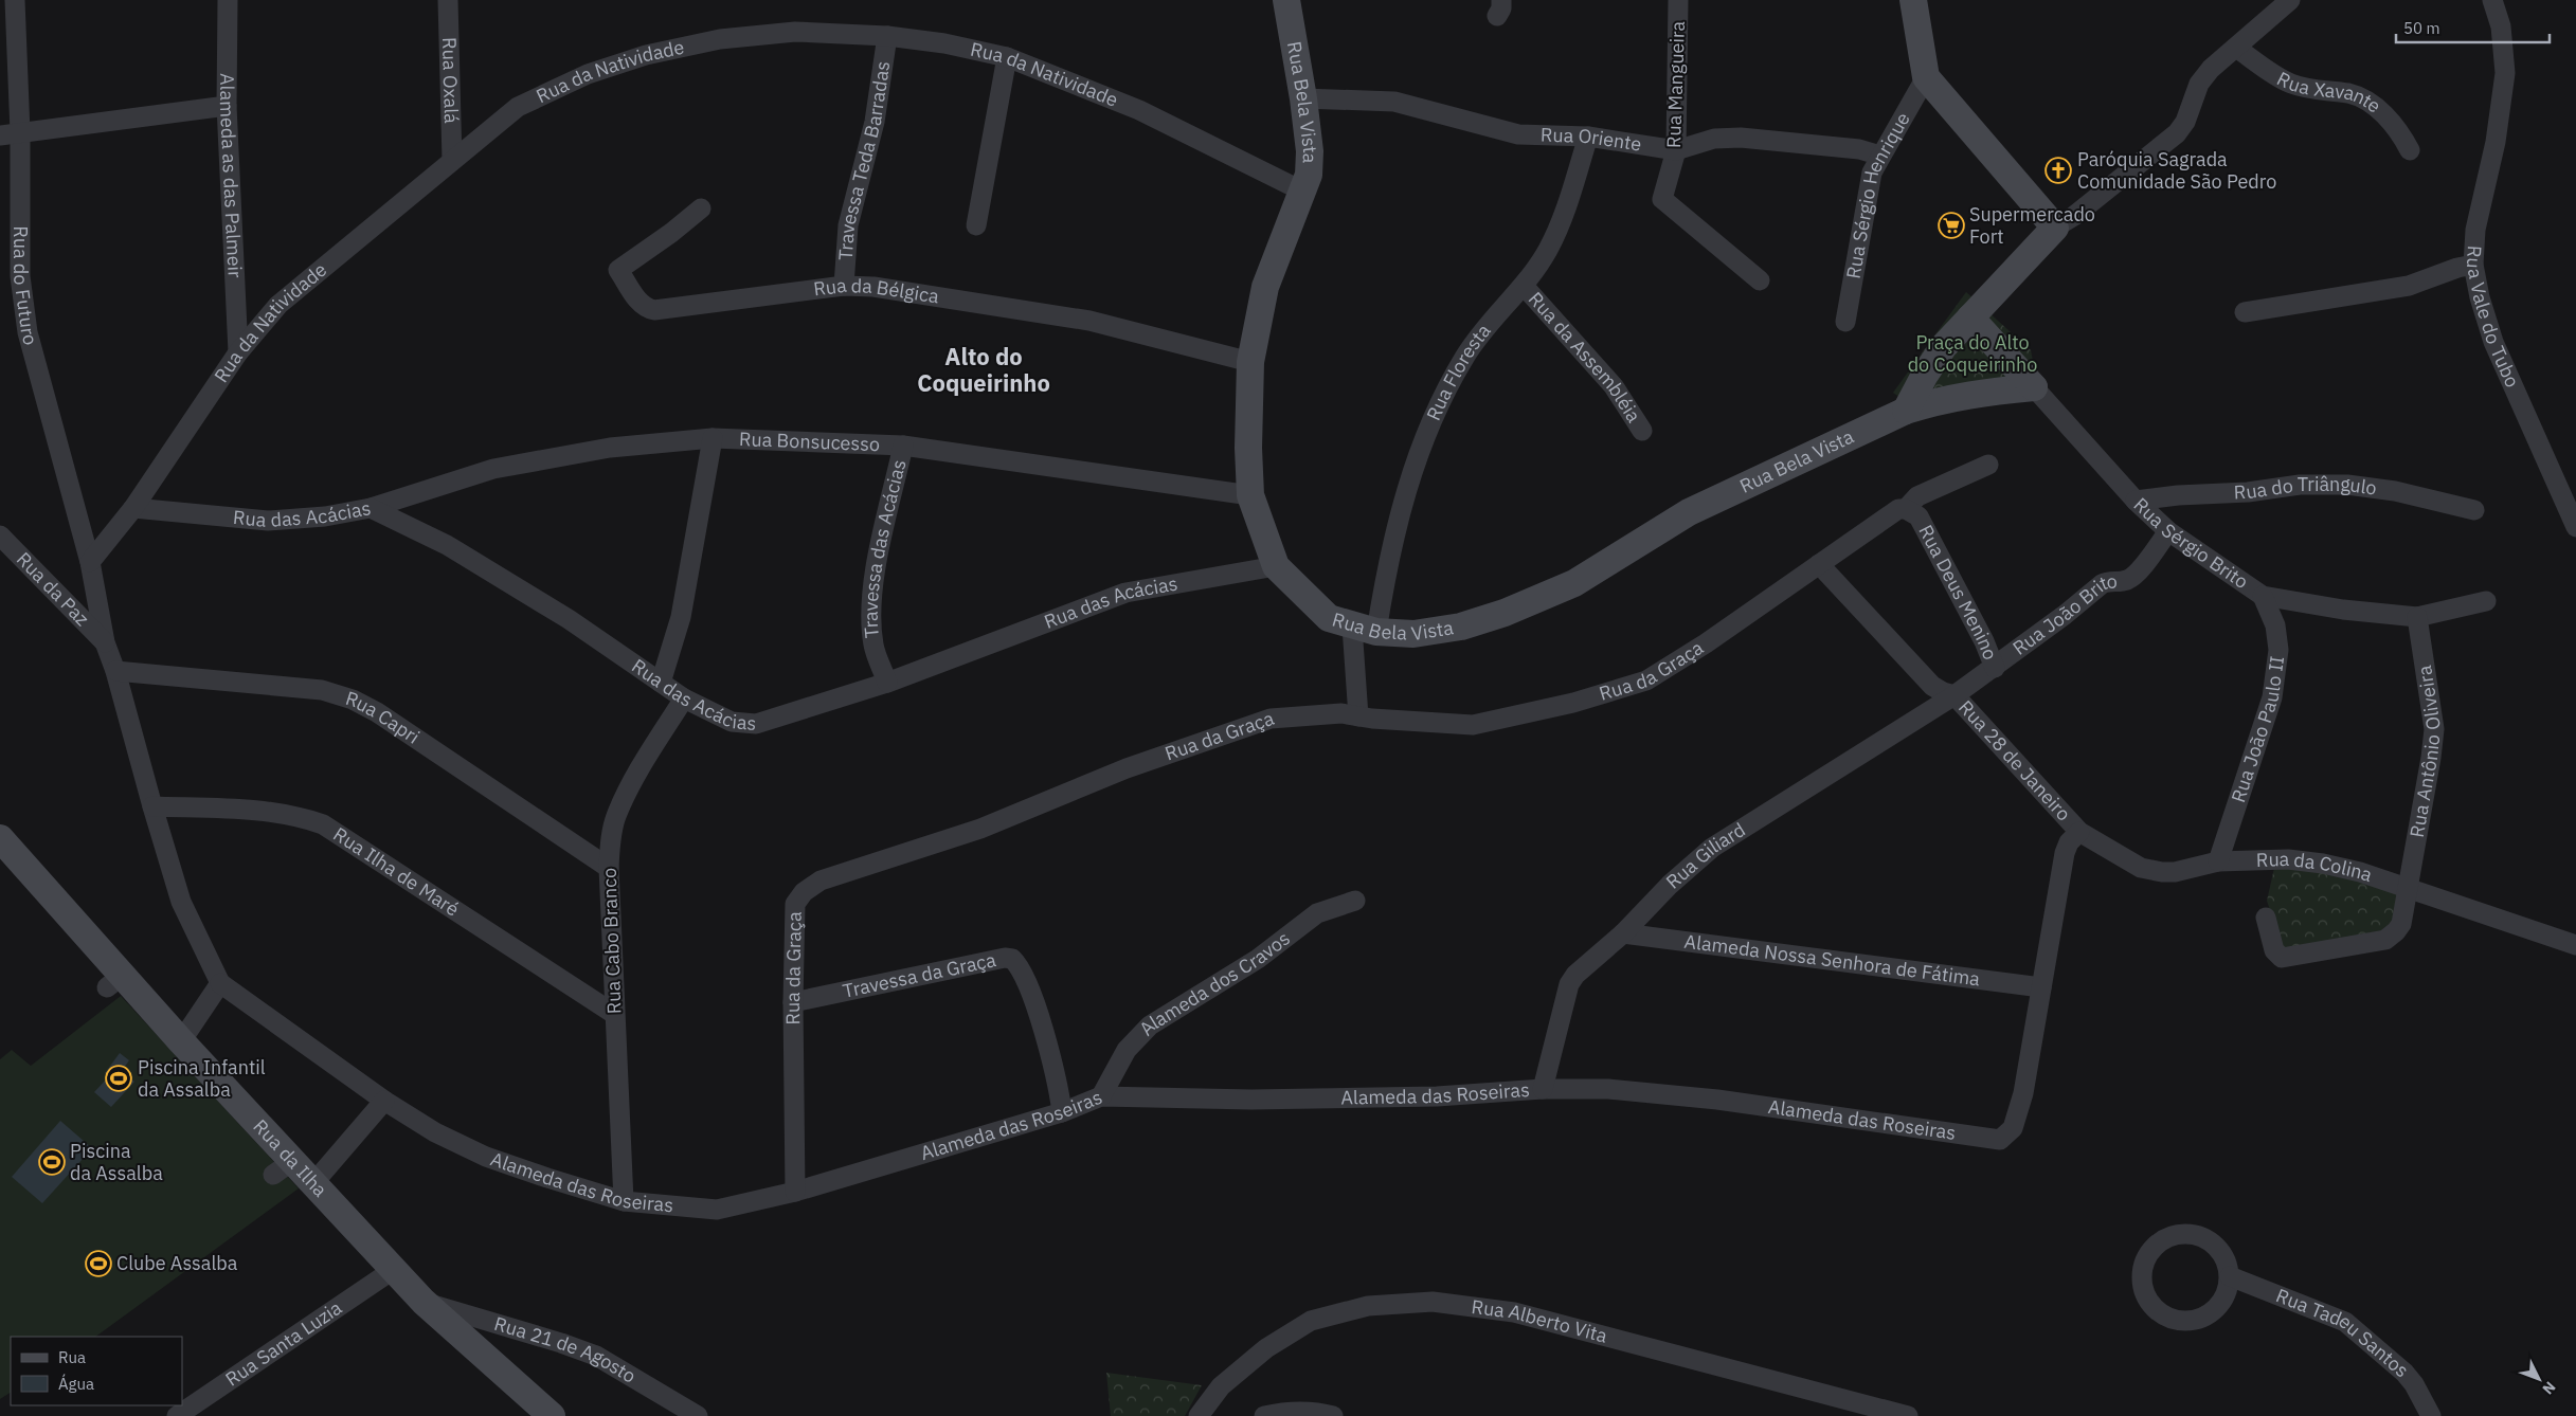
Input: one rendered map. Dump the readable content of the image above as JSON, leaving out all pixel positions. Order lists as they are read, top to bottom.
{
  "streets": {
    "main road": ["Rua Bela Vista", "Rua Sérgio Brito", "Rua da Ilha"],
    "street": [
      "Rua da Natividade",
      "Rua Oxalá",
      "Rua Mangueira",
      "Rua Xavante",
      "Rua Oriente",
      "Travessa Teda Barradas",
      "Alameda as das Palmeir",
      "Rua Sérgio Henrique",
      "Rua do Futuro",
      "Rua da Bélgica",
      "Rua Vale do Tubo",
      "Rua da Assembléia",
      "Rua Floresta",
      "Rua Bonsucesso",
      "Rua do Triângulo",
      "Rua das Acácias",
      "Travessa das Acácias",
      "Rua da Paz",
      "Rua Deus Menino",
      "Rua João Brito",
      "Rua da Graça",
      "Rua Capri",
      "Rua João Paulo II",
      "Rua Antônio Oliveira",
      "Rua 28 de Janeiro",
      "Rua Giliard",
      "Rua da Colina",
      "Rua Ilha de Maré",
      "Rua Cabo Branco",
      "Alameda Nossa Senhora de Fátima",
      "Travessa da Graça",
      "Alameda dos Cravos",
      "Alameda das Roseiras",
      "Rua Alberto Vita",
      "Rua Tadeu Santos",
      "Rua Santa Luzia",
      "Rua 21 de Agosto"
    ]
  },
  "crossings": [
    ["Rua da Natividade", "Rua Oxalá"],
    ["Rua da Natividade", "Rua Bela Vista"],
    ["Rua da Natividade", "Travessa Teda Barradas"],
    ["Rua da Natividade", "Alameda as das Palmeir"],
    ["Rua da Natividade", "Rua do Futuro"],
    ["Rua da Natividade", "Rua das Acácias"],
    ["Rua Mangueira", "Rua Oriente"],
    ["Rua Bela Vista", "Rua Oriente"],
    ["Rua Bela Vista", "Rua da Bélgica"],
    ["Rua Bela Vista", "Rua Floresta"],
    ["Rua Bela Vista", "Rua Bonsucesso"],
    ["Rua Bela Vista", "Rua das Acácias"],
    ["Rua Bela Vista", "Rua Sérgio Brito"],
    ["Rua Oriente", "Rua Sérgio Henrique"],
    ["Rua Oriente", "Rua Floresta"],
    ["Travessa Teda Barradas", "Rua da Bélgica"],
    ["Rua da Assembléia", "Rua Floresta"],
    ["Rua Floresta", "Rua da Graça"],
    ["Rua Bonsucesso", "Rua das Acácias"],
    ["Rua Bonsucesso", "Travessa das Acácias"],
    ["Rua do Triângulo", "Rua Sérgio Brito"],
    ["Rua das Acácias", "Travessa das Acácias"],
    ["Rua das Acácias", "Rua Cabo Branco"],
    ["Rua Sérgio Brito", "Rua João Brito"],
    ["Rua Sérgio Brito", "Rua João Paulo II"],
    ["Rua Sérgio Brito", "Rua Antônio Oliveira"],
    ["Rua Deus Menino", "Rua João Brito"],
    ["Rua Deus Menino", "Rua da Graça"],
    ["Rua João Brito", "Rua 28 de Janeiro"],
    ["Rua João Brito", "Rua Giliard"],
    ["Rua da Graça", "Rua 28 de Janeiro"],
    ["Rua da Graça", "Travessa da Graça"],
    ["Rua da Graça", "Alameda das Roseiras"],
    ["Rua Capri", "Rua Cabo Branco"],
    ["Rua João Paulo II", "Rua 28 de Janeiro"],
    ["Rua João Paulo II", "Rua da Colina"],
    ["Rua Antônio Oliveira", "Rua da Colina"],
    ["Rua 28 de Janeiro", "Rua Giliard"],
    ["Rua 28 de Janeiro", "Rua da Colina"],
    ["Rua Giliard", "Alameda Nossa Senhora de Fátima"],
    ["Rua Giliard", "Alameda das Roseiras"],
    ["Rua Ilha de Maré", "Rua Cabo Branco"],
    ["Rua Cabo Branco", "Alameda das Roseiras"],
    ["Alameda Nossa Senhora de Fátima", "Alameda das Roseiras"],
    ["Travessa da Graça", "Alameda das Roseiras"],
    ["Alameda dos Cravos", "Alameda das Roseiras"],
    ["Rua da Ilha", "Rua Santa Luzia"],
    ["Rua da Ilha", "Rua 21 de Agosto"]
  ],
  "districts": ["Alto do Coqueirinho"],
  "parks": ["Praça do Alto do Coqueirinho"],
  "places": {
    "church": ["Paróquia Sagrada Comunidade São Pedro"],
    "supermarket": ["Supermercado Fort"],
    "sports": ["Piscina Infantil da Assalba", "Piscina da Assalba", "Clube Assalba"]
  },
  "legend": ["Rua", "Água"],
  "scale_bar": "50 m",
  "north": "bottom right"
}
